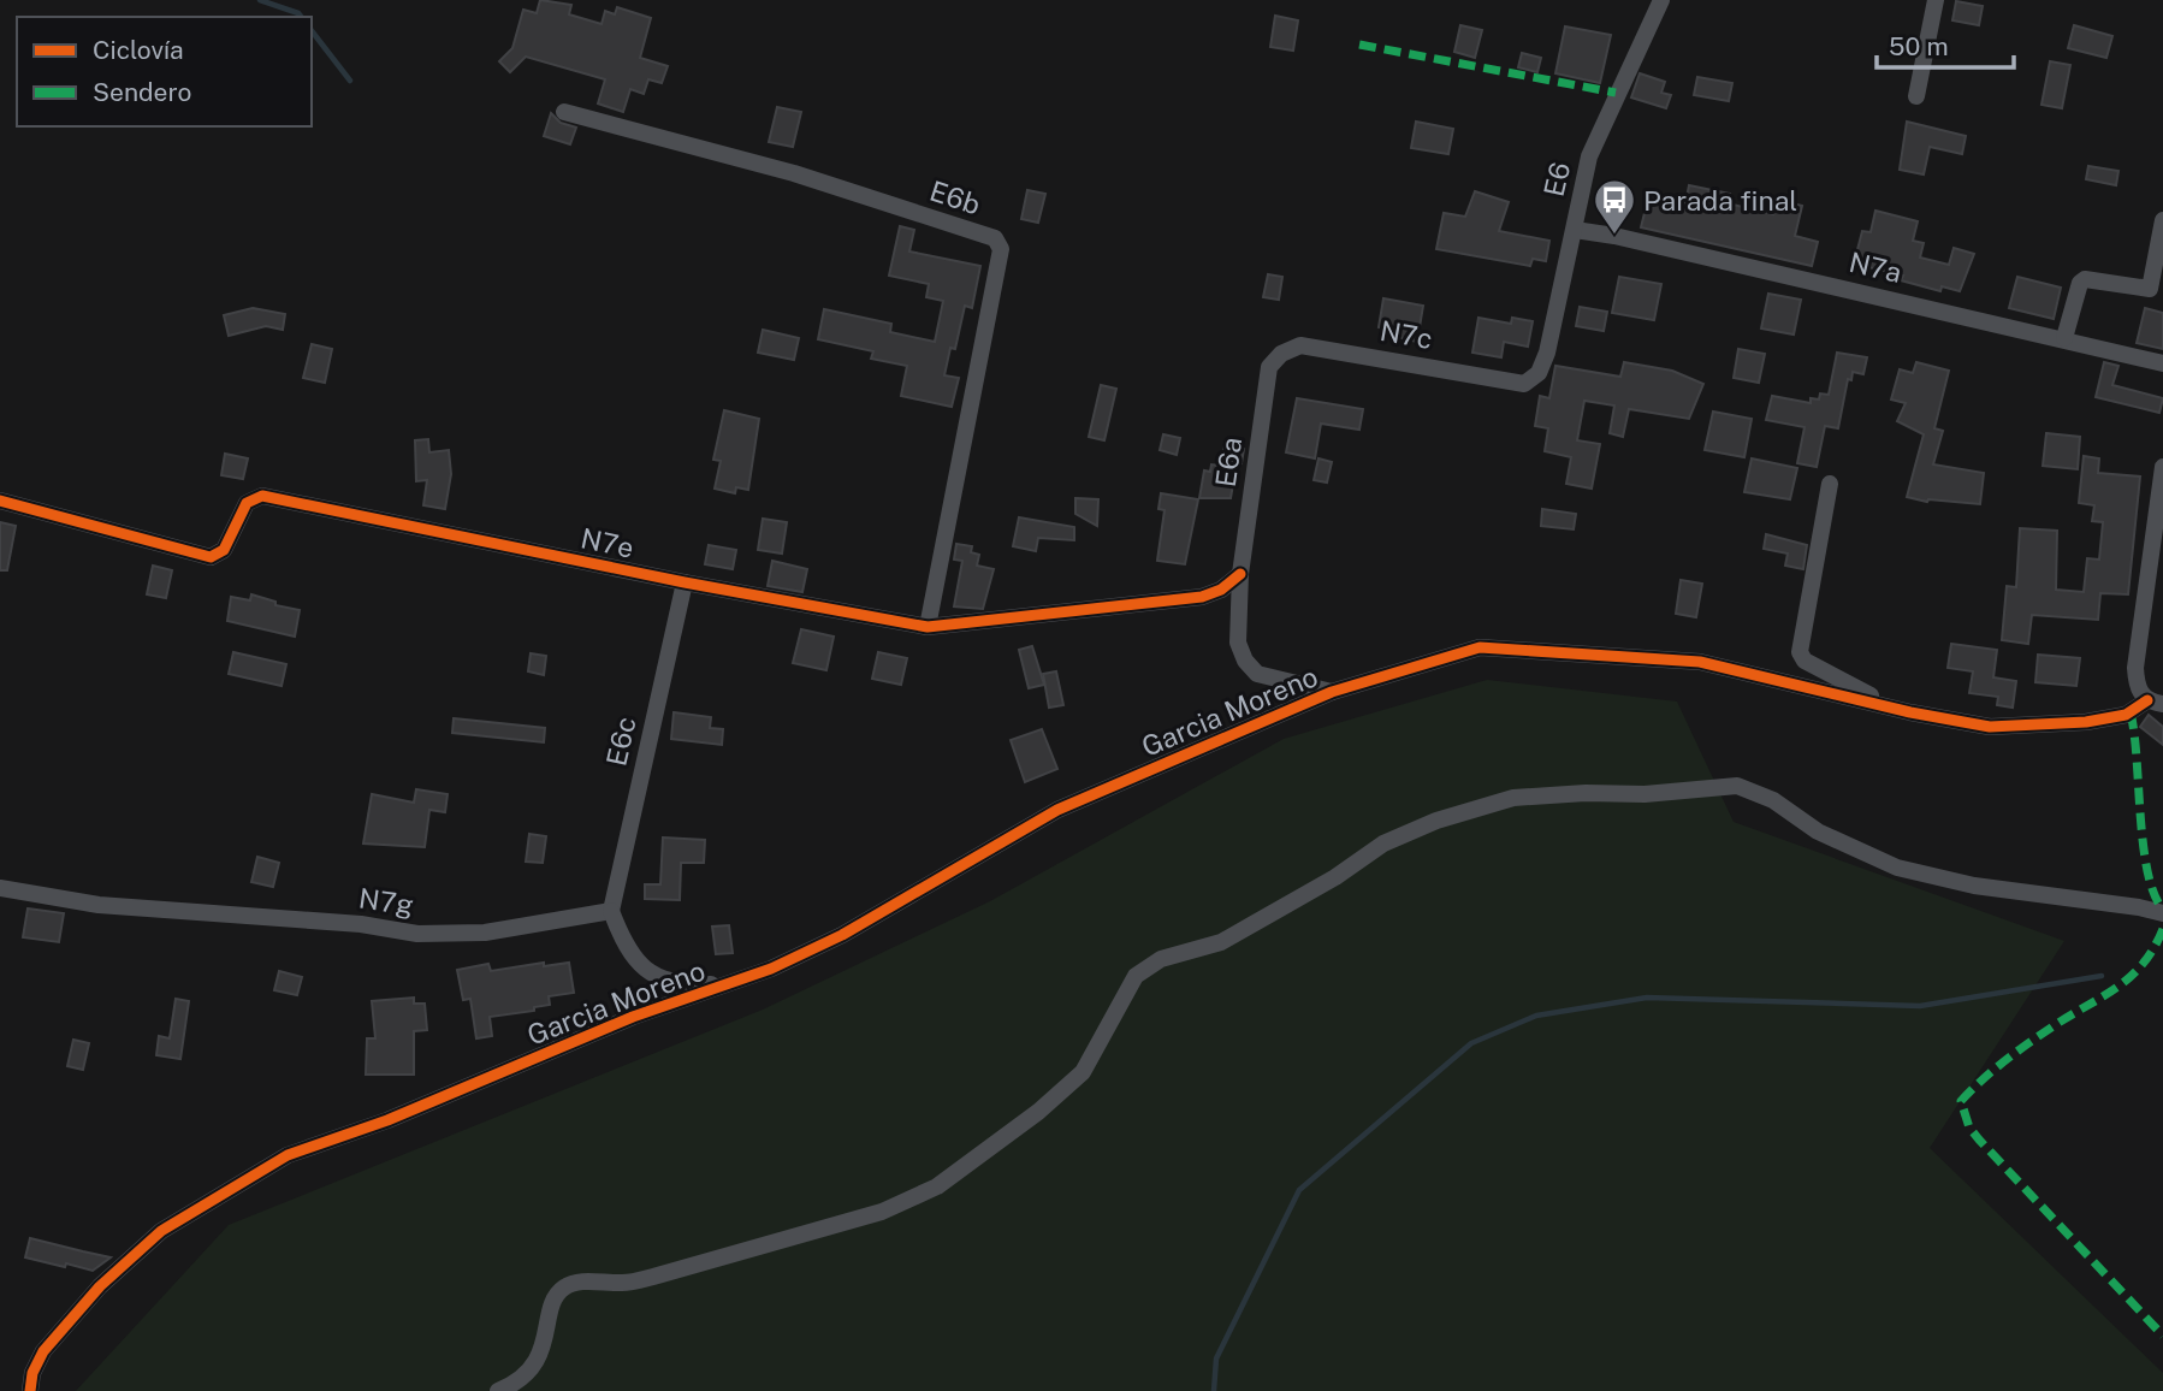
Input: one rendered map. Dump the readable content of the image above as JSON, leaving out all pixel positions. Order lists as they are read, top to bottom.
{
  "streets": {
    "street": [
      "E6",
      "E6b",
      "N7a",
      "N7c",
      "E6a",
      "N7e",
      "Garcia Moreno",
      "E6c",
      "N7g"
    ]
  },
  "crossings": [
    ["E6", "N7a"],
    ["E6", "N7c"],
    ["E6b", "N7e"],
    ["N7c", "E6a"],
    ["E6a", "N7e"],
    ["N7e", "E6c"],
    ["E6c", "N7g"]
  ],
  "places": {
    "bus stop": ["Parada final"]
  },
  "legend": ["Ciclovía", "Sendero"],
  "scale_bar": "50 m"
}
